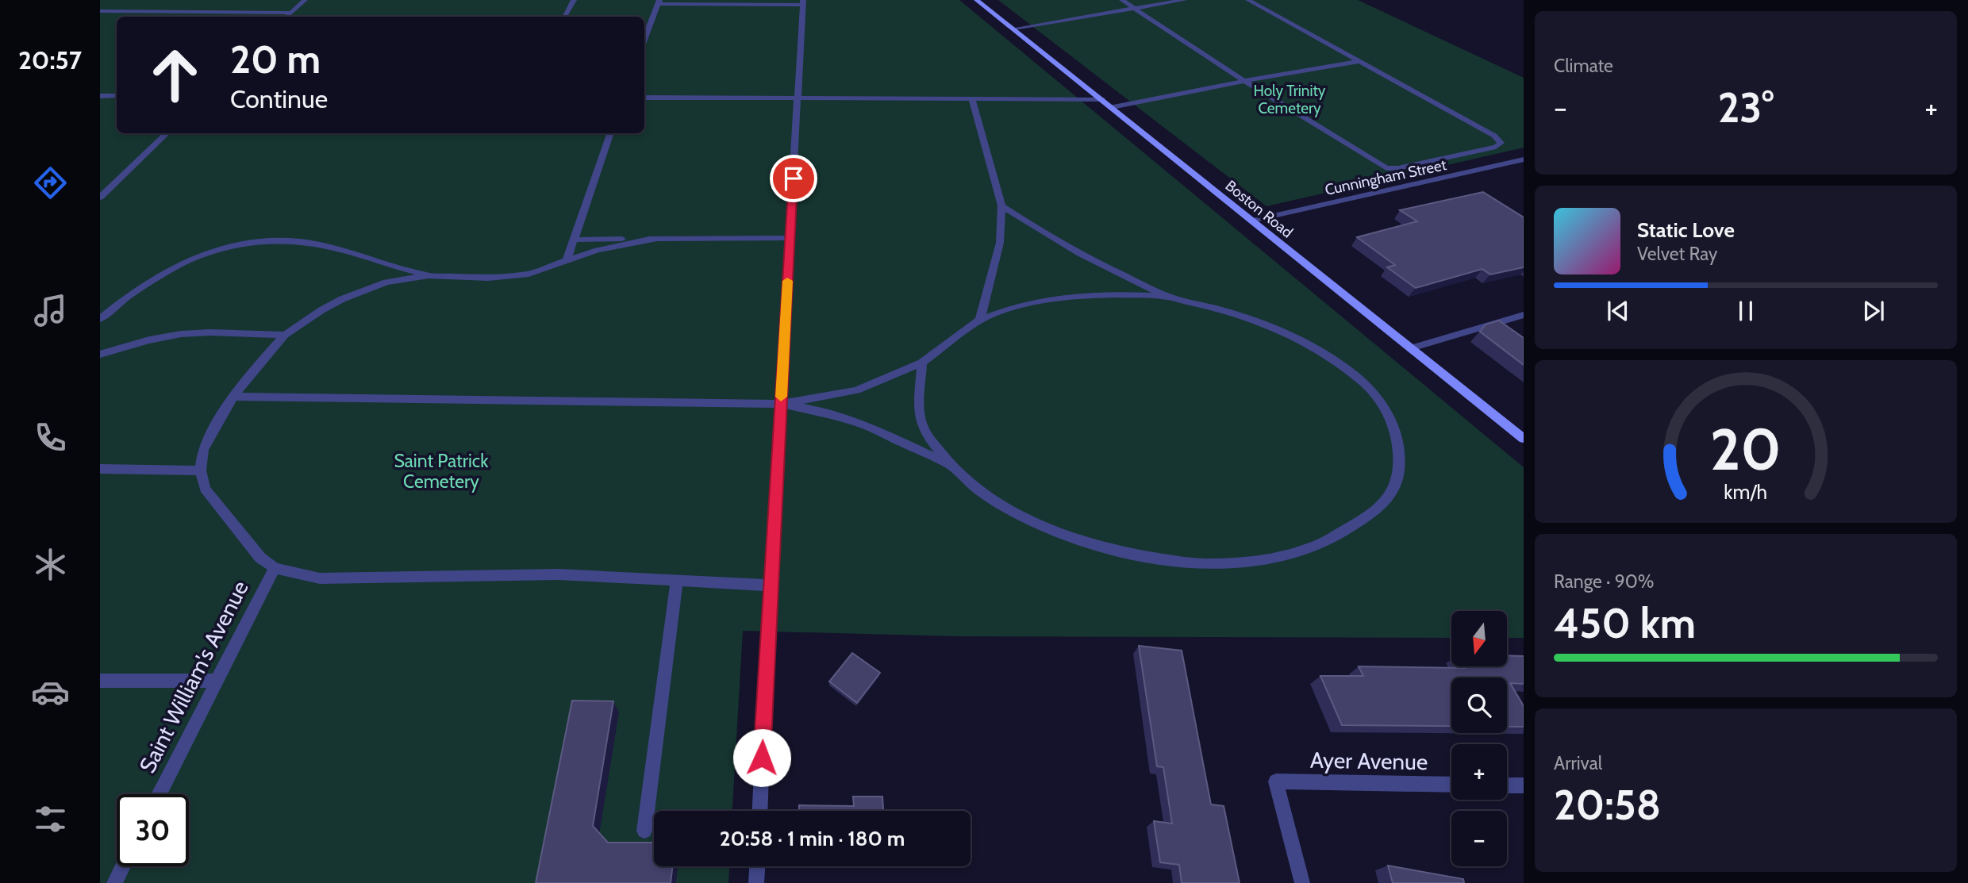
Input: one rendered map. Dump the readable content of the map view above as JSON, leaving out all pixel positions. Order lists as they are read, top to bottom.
{
  "streets": {
    "main road": ["Boston Road"],
    "street": ["Cunningham Street", "Saint William's Avenue", "Ayer Avenue"]
  },
  "crossings": [
    ["Cunningham Street", "Boston Road"]
  ],
  "parks": ["Holy Trinity Cemetery", "Saint Patrick Cemetery"],
  "north": "bottom",
  "page": {
    "tabs": "20:57",
    "tile": [
      "Climate",
      ["Range · 90%", "450 km"],
      ["Arrival", "20:58"]
    ],
    "turn": ["20 m", "Continue"],
    "heat": ["−", "23°", "+"],
    "song": ["Static Love", "Velvet Ray"],
    "map_buttons": ["+", "−"],
    "limit": "30",
    "trip": "20:58 · 1 min · 180 m",
    "gauge": ["20", "km/h"]
  }
}
